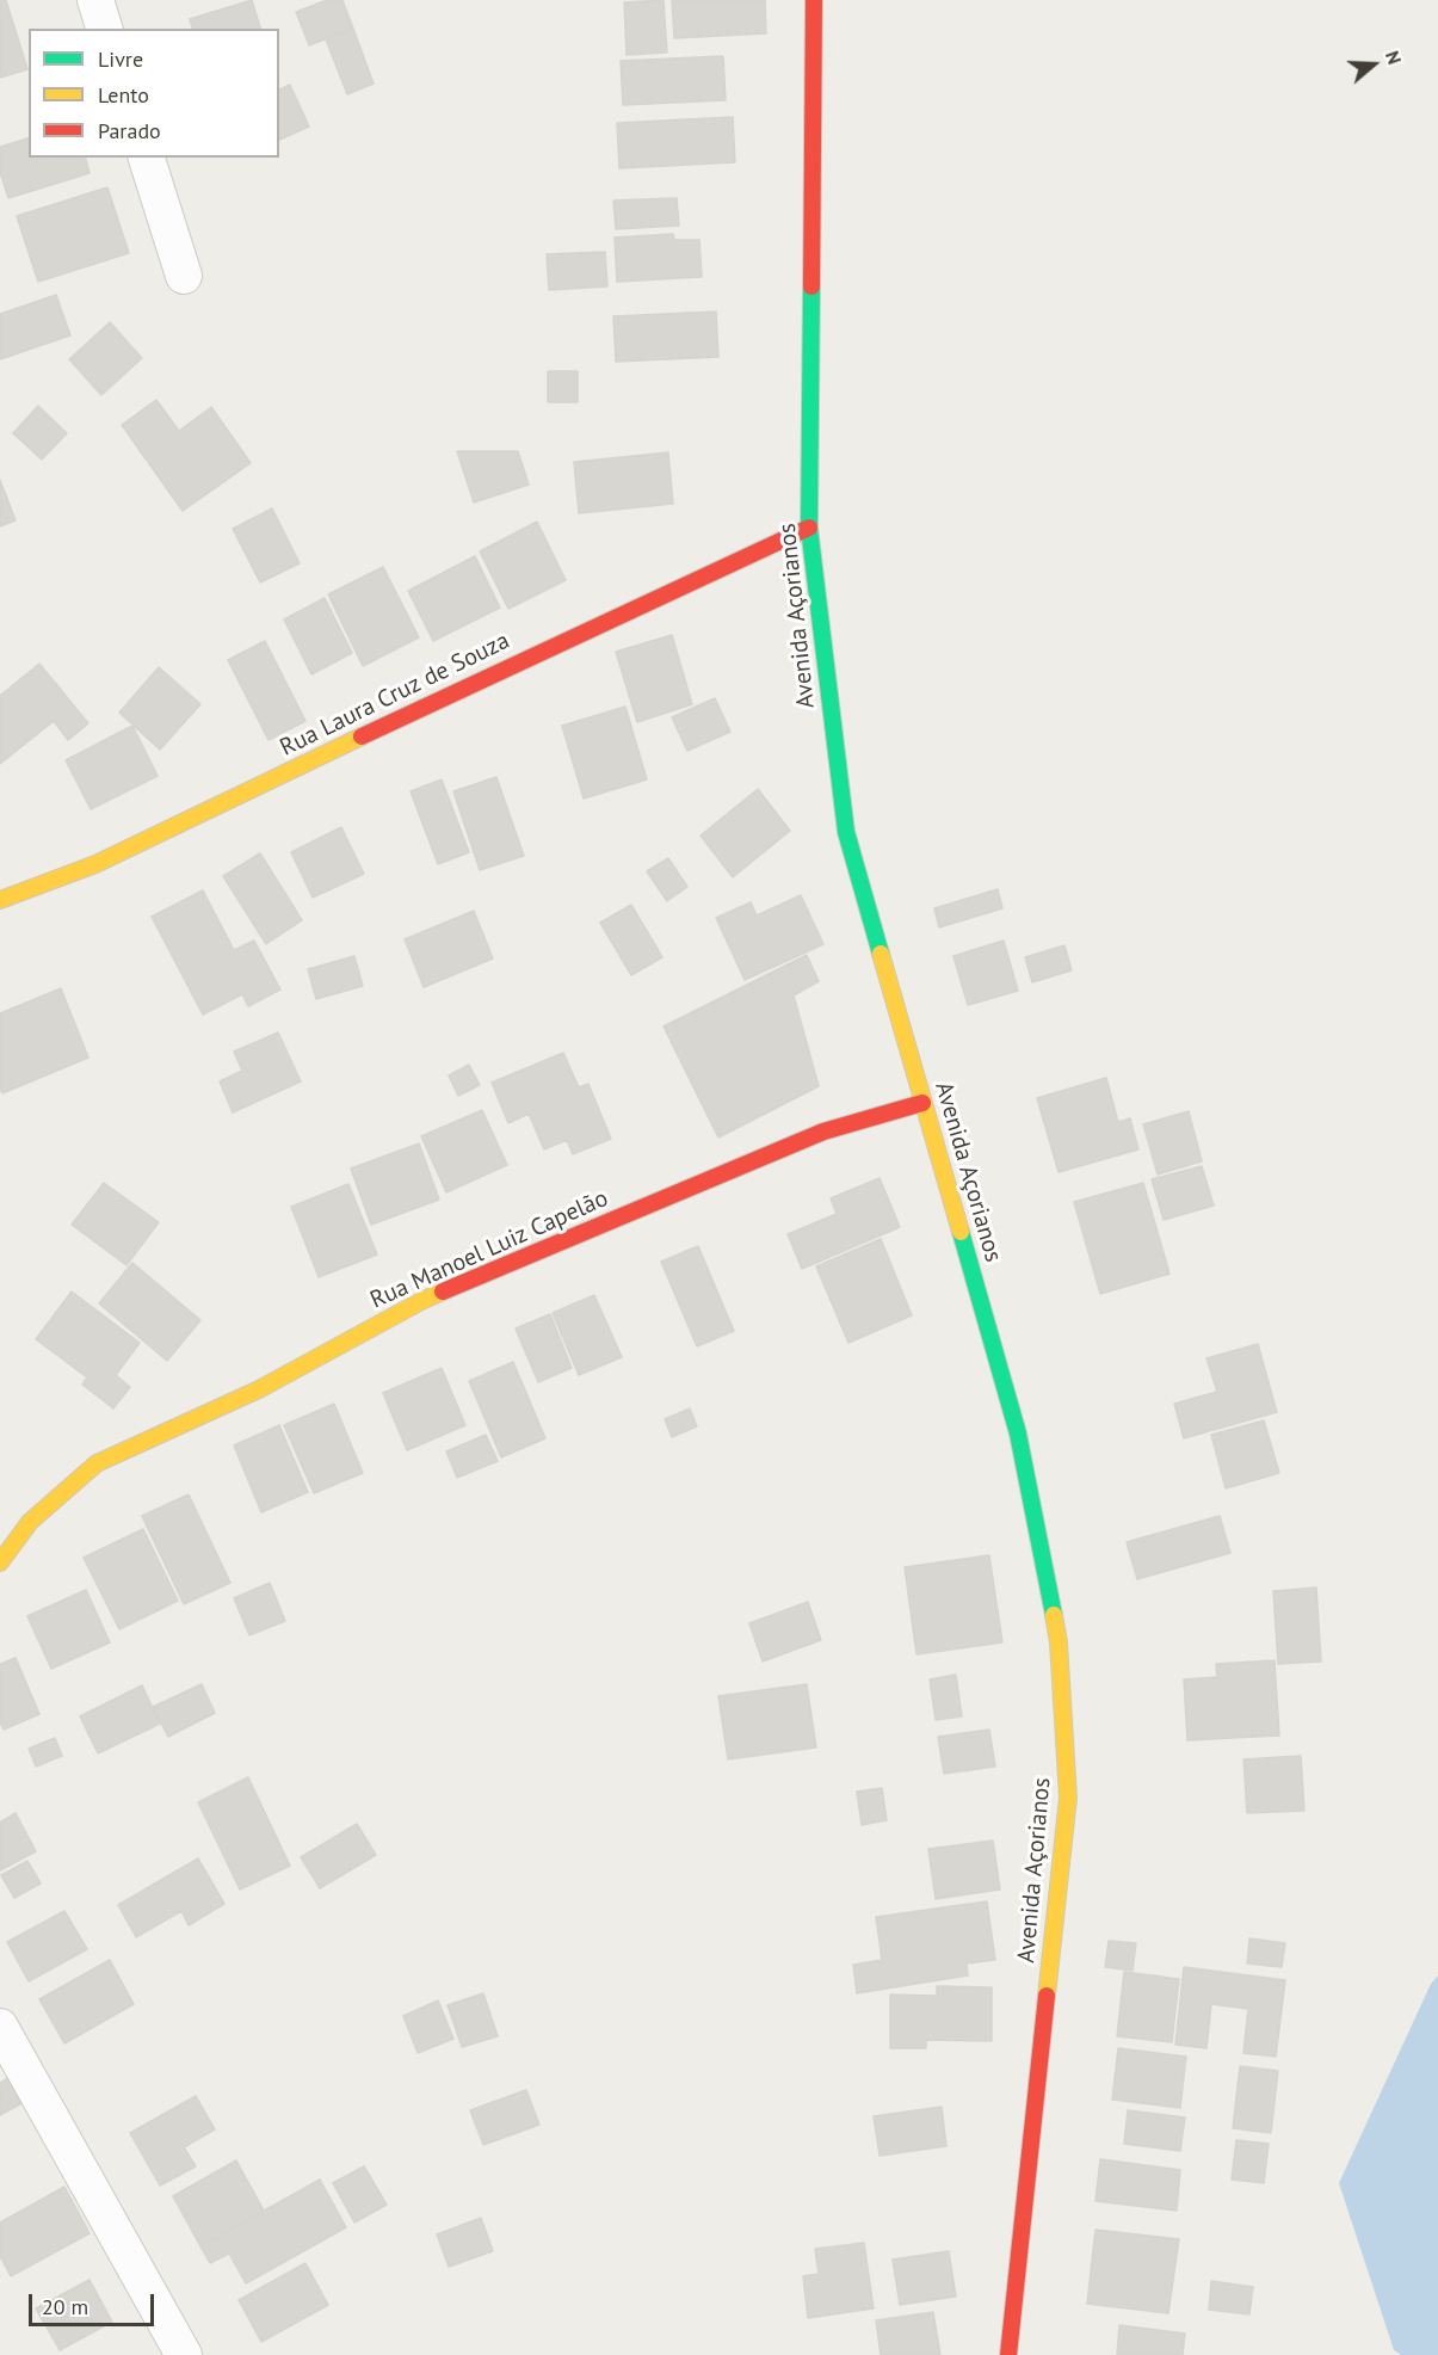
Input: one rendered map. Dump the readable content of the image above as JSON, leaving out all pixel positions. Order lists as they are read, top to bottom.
{
  "streets": {
    "street": ["Avenida Açorianos", "Rua Laura Cruz de Souza", "Rua Manoel Luiz Capelão"]
  },
  "crossings": [
    ["Avenida Açorianos", "Rua Laura Cruz de Souza"],
    ["Avenida Açorianos", "Rua Manoel Luiz Capelão"]
  ],
  "legend": ["Livre", "Lento", "Parado"],
  "scale_bar": "20 m",
  "north": "right"
}
